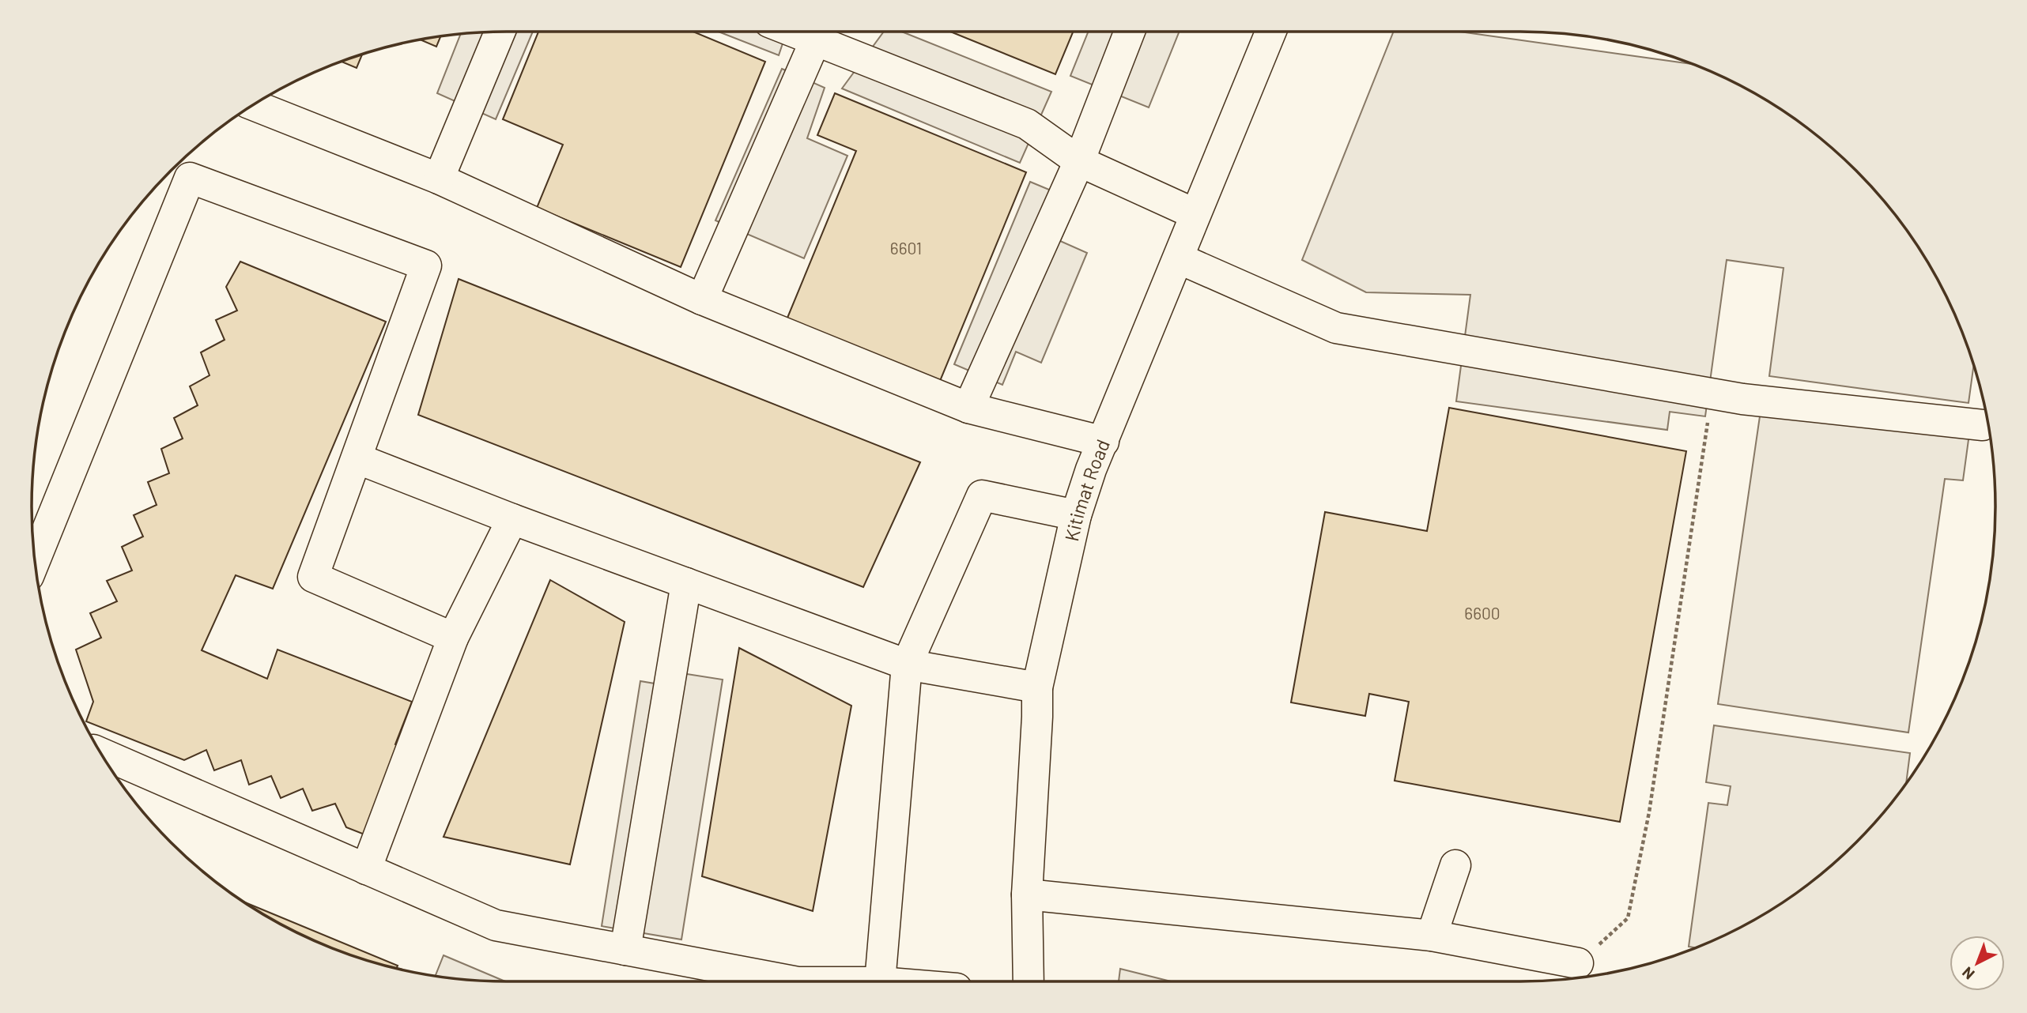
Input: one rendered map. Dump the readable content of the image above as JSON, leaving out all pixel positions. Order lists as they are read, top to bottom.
{
  "streets": {
    "street": ["Kitimat Road"]
  },
  "house_numbers": ["6601", "6600"],
  "north": "bottom left"
}
